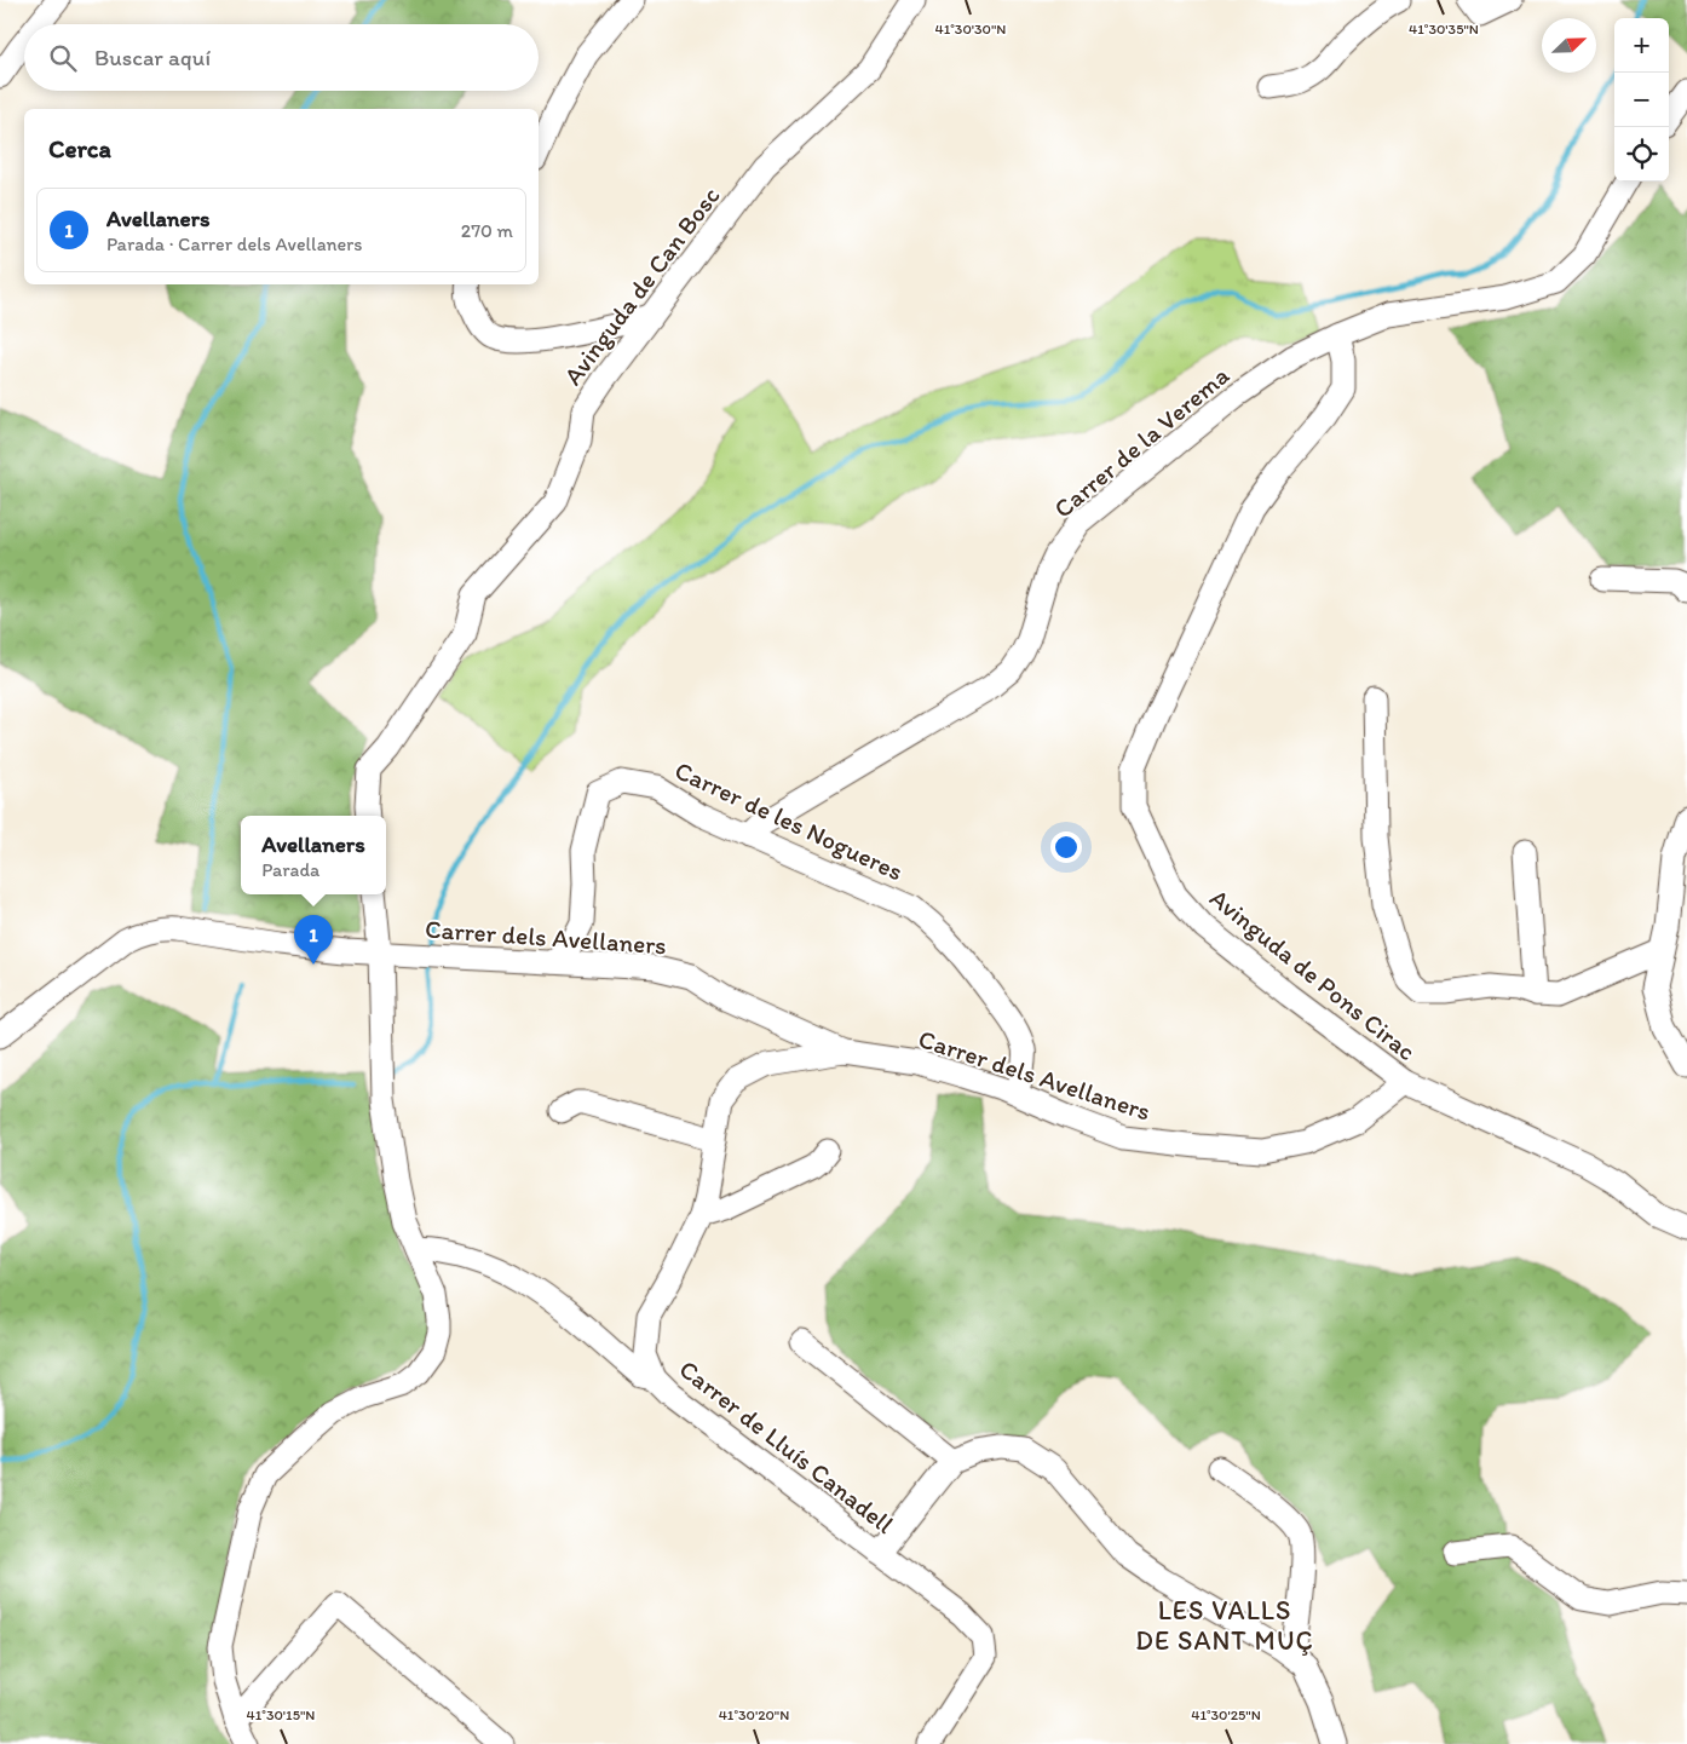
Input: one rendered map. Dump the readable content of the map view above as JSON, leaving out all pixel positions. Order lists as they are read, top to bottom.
{
  "streets": {
    "street": [
      "Avinguda de Can Bosc",
      "Carrer de la Verema",
      "Carrer de les Nogueres",
      "Carrer dels Avellaners",
      "Avinguda de Pons Cirac",
      "Carrer de Lluís Canadell"
    ]
  },
  "crossings": [
    ["Carrer de la Verema", "Carrer de les Nogueres"],
    ["Carrer de la Verema", "Avinguda de Pons Cirac"],
    ["Carrer de les Nogueres", "Carrer dels Avellaners"],
    ["Carrer dels Avellaners", "Avinguda de Pons Cirac"],
    ["Carrer dels Avellaners", "Carrer de Lluís Canadell"]
  ],
  "districts": ["LES VALLS DE SANT MUÇ"],
  "north": "top right",
  "page": {
    "map_buttons": ["+", "−"],
    "search": "Buscar aquí",
    "heading": "Cerca",
    "list": [
      {
        "mark": "1",
        "name": "Avellaners",
        "note": "Parada · Carrer dels Avellaners",
        "value": "270 m"
      }
    ],
    "popup": ["Avellaners", "Parada"],
    "pins": "1"
  },
  "coordinates": [
    "41°30'30\"N",
    "41°30'35\"N",
    "41°30'15\"N",
    "41°30'20\"N",
    "41°30'25\"N"
  ]
}
